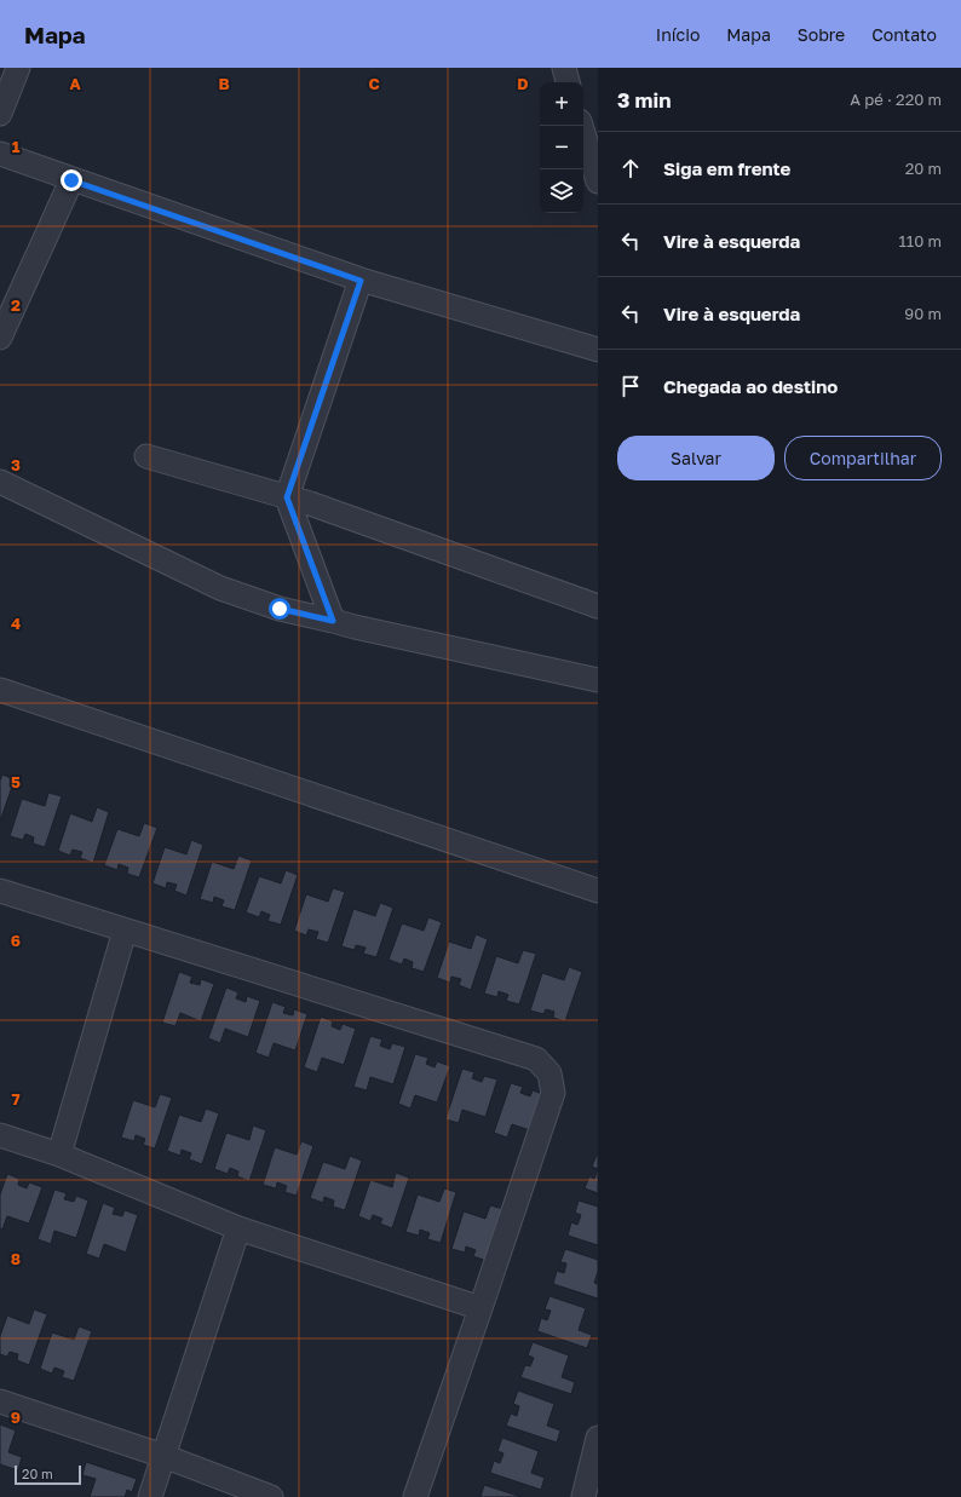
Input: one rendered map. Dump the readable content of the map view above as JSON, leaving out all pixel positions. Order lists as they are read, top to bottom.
{
  "scale_bar": "20 m",
  "page": {
    "header": "Mapa",
    "nav": [
      "Início",
      "Mapa",
      "Sobre",
      "Contato"
    ],
    "heading": ["3 min", "A pé · 220 m"],
    "map_buttons": ["+", "−"],
    "list": [
      ["Siga em frente", "20 m"],
      ["Vire à esquerda", "110 m"],
      ["Vire à esquerda", "90 m"],
      "Chegada ao destino"
    ],
    "buttons": ["Salvar", "Compartilhar"],
    "scale": "20 m"
  },
  "grid": {
    "columns": [
      "A",
      "B",
      "C",
      "D"
    ],
    "rows": [
      "1",
      "2",
      "3",
      "4",
      "5",
      "6",
      "7",
      "8",
      "9"
    ]
  }
}
